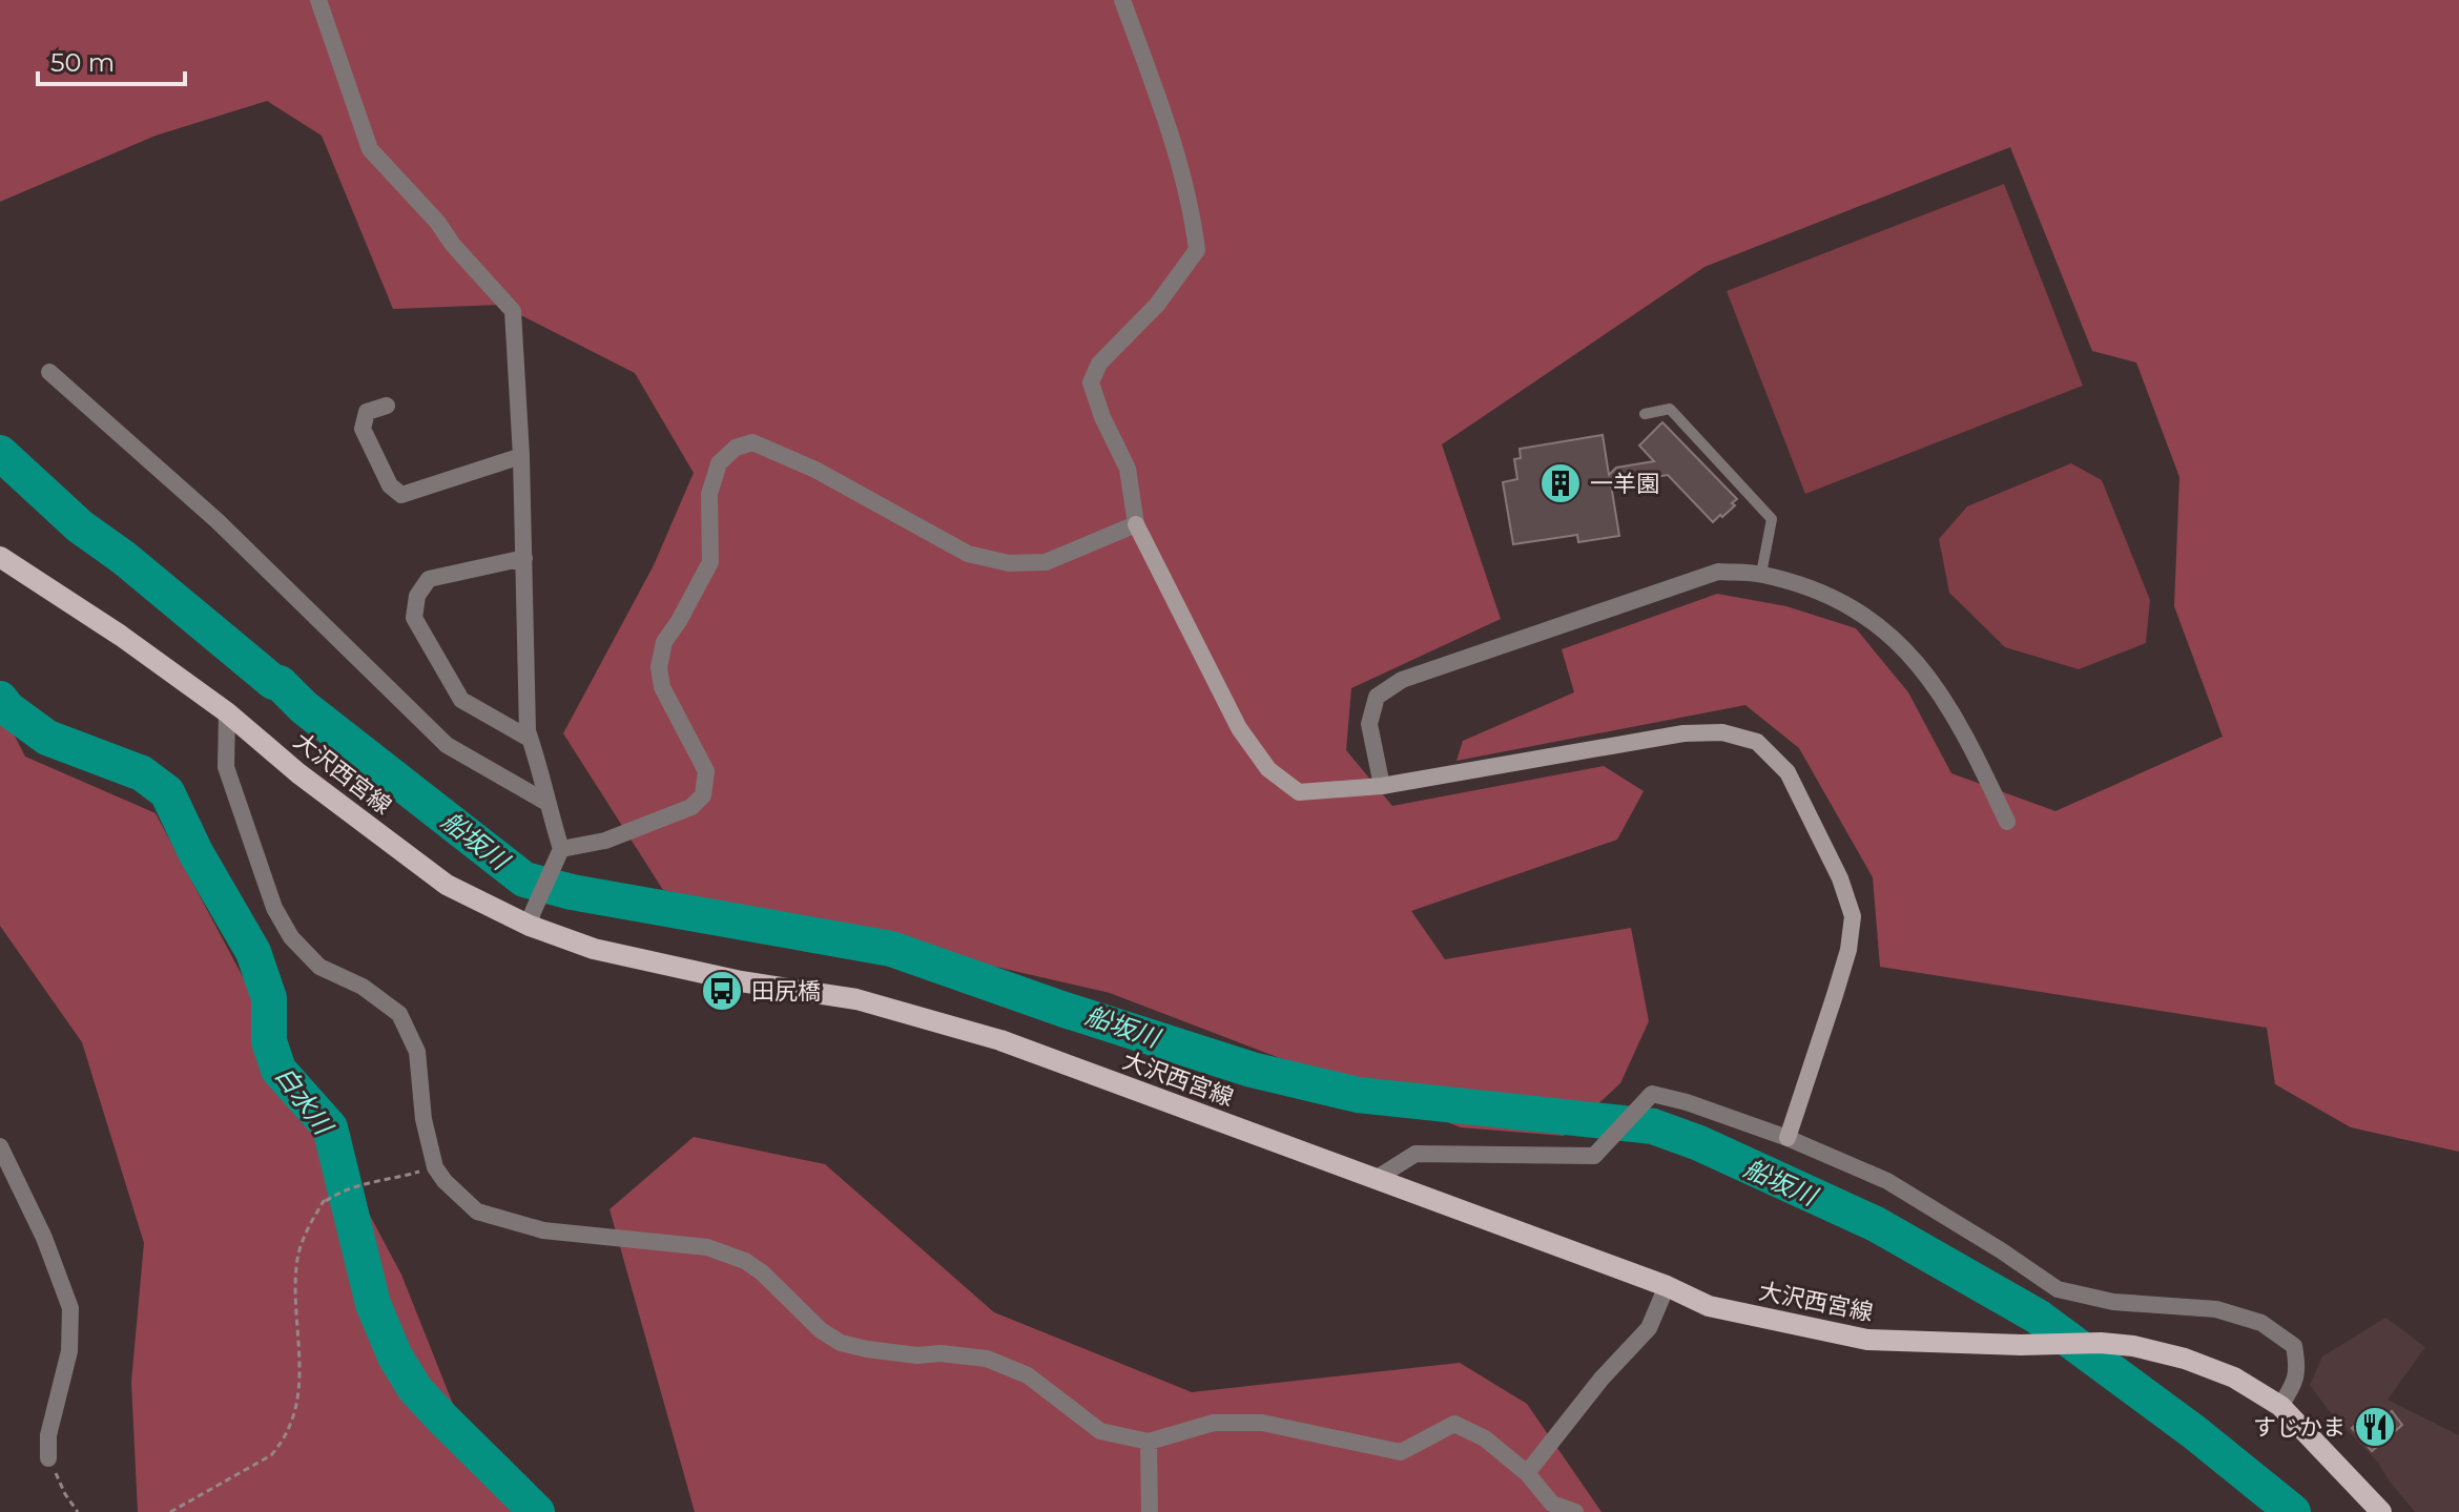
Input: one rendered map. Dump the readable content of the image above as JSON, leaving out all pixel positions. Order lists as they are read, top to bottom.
{
  "streets": {
    "main road": ["大沢西宮線"]
  },
  "water": ["船坂川", "白水川"],
  "places": {
    "building": ["一羊園"],
    "bus stop": ["田尻橋"],
    "restaurant": ["すじかま"]
  },
  "scale_bar": "50 m"
}
